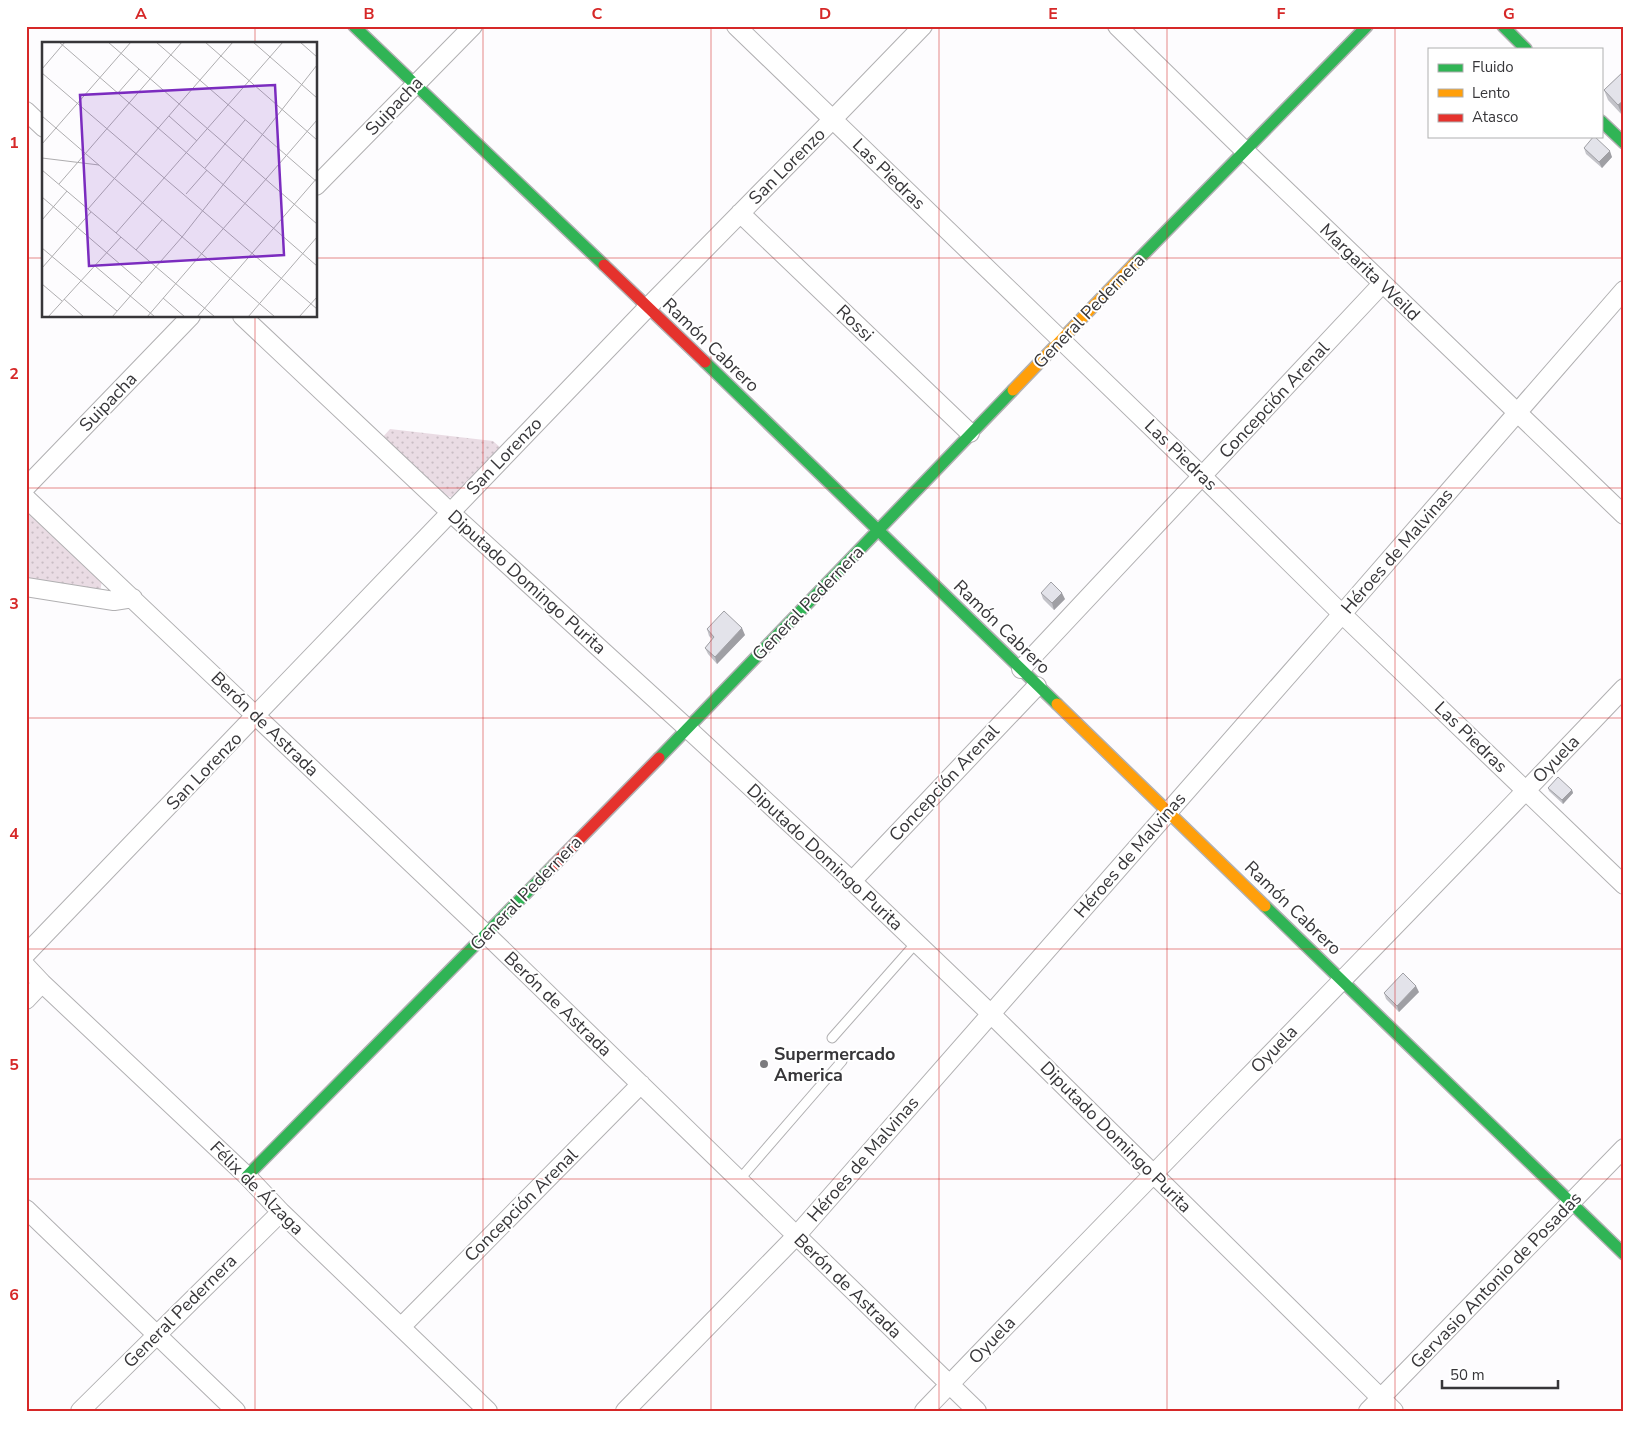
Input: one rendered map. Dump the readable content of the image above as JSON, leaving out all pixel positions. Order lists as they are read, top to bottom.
{
  "streets": {
    "street": [
      "Suipacha",
      "San Lorenzo",
      "Las Piedras",
      "Margarita Weild",
      "General Pedernera",
      "Rossi",
      "Ramón Cabrero",
      "Concepción Arenal",
      "Héroes de Malvinas",
      "Diputado Domingo Purita",
      "Berón de Astrada",
      "Oyuela",
      "Félix de Álzaga",
      "Gervasio Antonio de Posadas"
    ]
  },
  "crossings": [
    ["Suipacha", "Ramón Cabrero"],
    ["San Lorenzo", "Las Piedras"],
    ["San Lorenzo", "Rossi"],
    ["San Lorenzo", "Ramón Cabrero"],
    ["San Lorenzo", "Diputado Domingo Purita"],
    ["San Lorenzo", "Berón de Astrada"],
    ["Las Piedras", "General Pedernera"],
    ["Las Piedras", "Concepción Arenal"],
    ["Las Piedras", "Héroes de Malvinas"],
    ["Las Piedras", "Oyuela"],
    ["Margarita Weild", "General Pedernera"],
    ["Margarita Weild", "Concepción Arenal"],
    ["Margarita Weild", "Héroes de Malvinas"],
    ["General Pedernera", "Rossi"],
    ["General Pedernera", "Ramón Cabrero"],
    ["General Pedernera", "Diputado Domingo Purita"],
    ["General Pedernera", "Berón de Astrada"],
    ["General Pedernera", "Félix de Álzaga"],
    ["Ramón Cabrero", "Concepción Arenal"],
    ["Ramón Cabrero", "Héroes de Malvinas"],
    ["Ramón Cabrero", "Oyuela"],
    ["Ramón Cabrero", "Gervasio Antonio de Posadas"],
    ["Concepción Arenal", "Diputado Domingo Purita"],
    ["Concepción Arenal", "Berón de Astrada"],
    ["Concepción Arenal", "Félix de Álzaga"],
    ["Héroes de Malvinas", "Diputado Domingo Purita"],
    ["Héroes de Malvinas", "Berón de Astrada"],
    ["Diputado Domingo Purita", "Oyuela"],
    ["Diputado Domingo Purita", "Gervasio Antonio de Posadas"],
    ["Berón de Astrada", "Oyuela"]
  ],
  "places": ["Supermercado America"],
  "legend": ["Fluido", "Lento", "Atasco"],
  "scale_bar": "50 m",
  "grid": {
    "columns": [
      "A",
      "B",
      "C",
      "D",
      "E",
      "F",
      "G"
    ],
    "rows": [
      "1",
      "2",
      "3",
      "4",
      "5",
      "6"
    ]
  }
}
